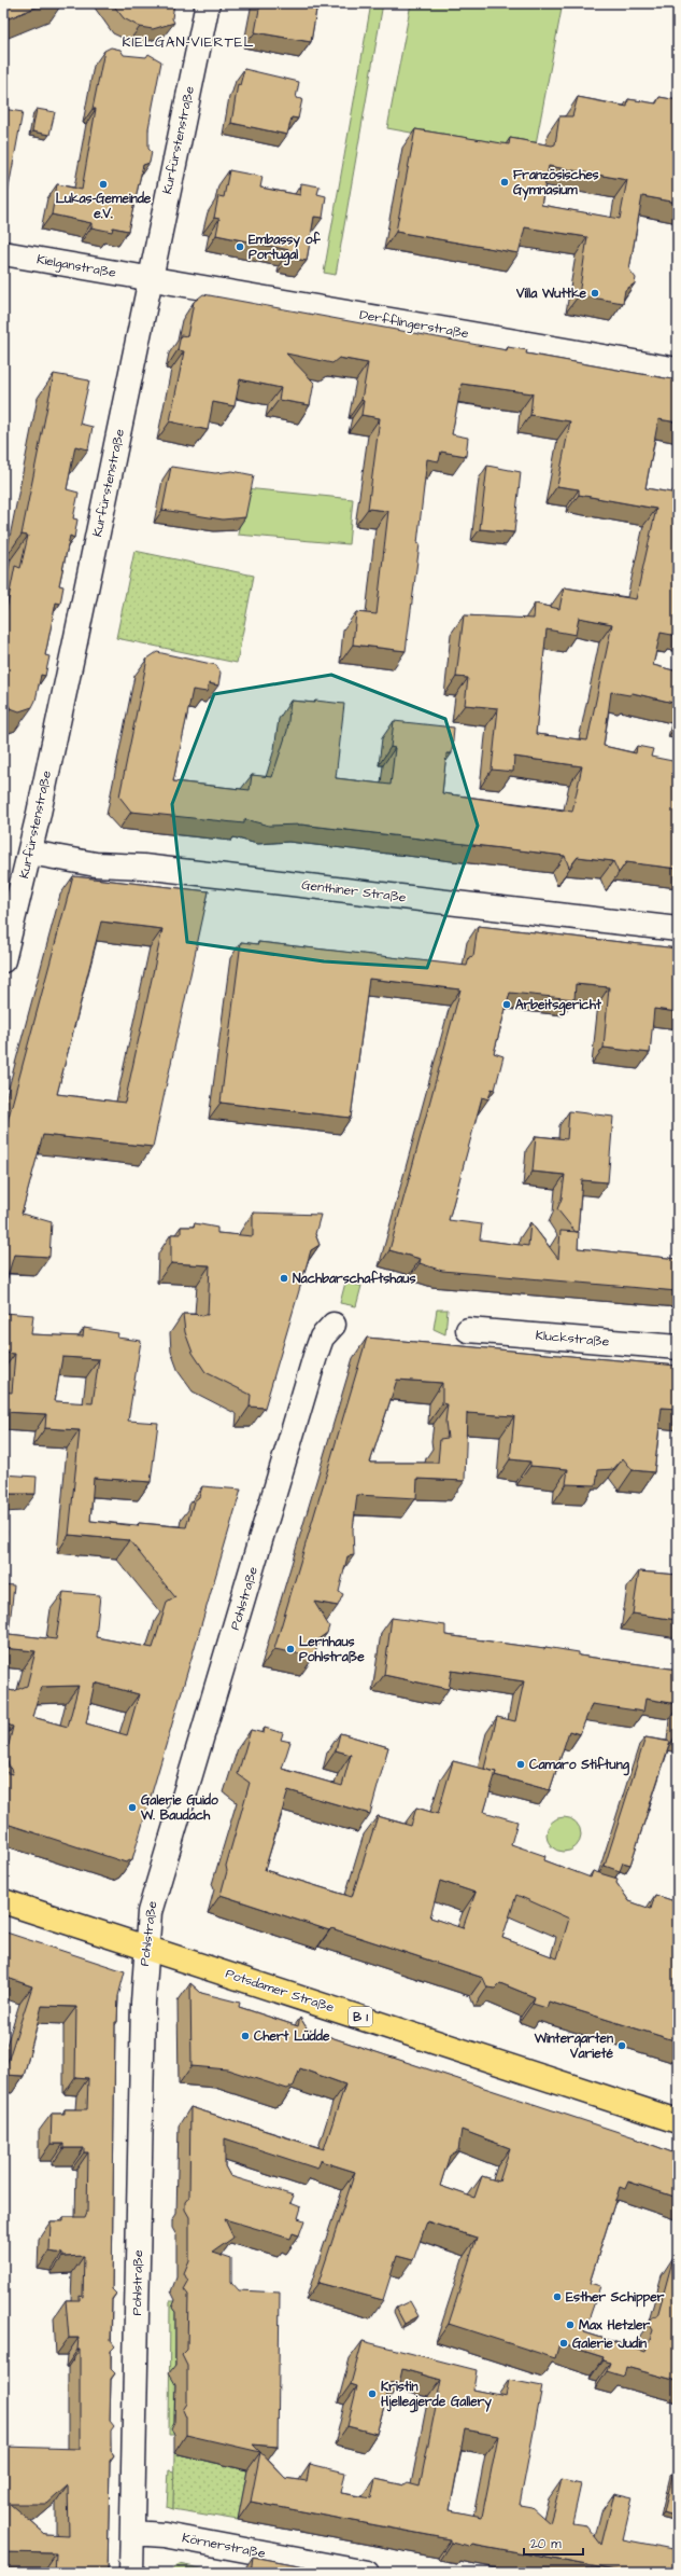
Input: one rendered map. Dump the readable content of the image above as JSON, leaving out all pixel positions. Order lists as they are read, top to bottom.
{
  "streets": {
    "main road": ["Potsdamer Straße", "B 1"],
    "street": [
      "Kurfürstenstraße",
      "Kielganstraße",
      "Derfflingerstraße",
      "Genthiner Straße",
      "Kluckstraße",
      "Pohlstraße",
      "Körnerstraße"
    ]
  },
  "crossings": [
    ["Kurfürstenstraße", "Kielganstraße"],
    ["Kurfürstenstraße", "Derfflingerstraße"],
    ["Kurfürstenstraße", "Genthiner Straße"],
    ["Kielganstraße", "Derfflingerstraße"],
    ["Pohlstraße", "Potsdamer Straße"],
    ["Pohlstraße", "Körnerstraße"]
  ],
  "districts": ["KIELGAN-VIERTEL"],
  "places": [
    "Französisches Gymnasium",
    "Lukas-Gemeinde e.V.",
    "Embassy of Portugal",
    "Villa Wuttke",
    "Arbeitsgericht",
    "Nachbarschaftshaus",
    "Lernhaus Pohlstraße",
    "Camaro Stiftung",
    "Galerie Guido W. Baudach",
    "Chert Lüdde",
    "Wintergarten Varieté",
    "Esther Schipper",
    "Max Hetzler",
    "Galerie Judin",
    "Kristin Hjellegjerde Gallery"
  ],
  "scale_bar": "20 m"
}
